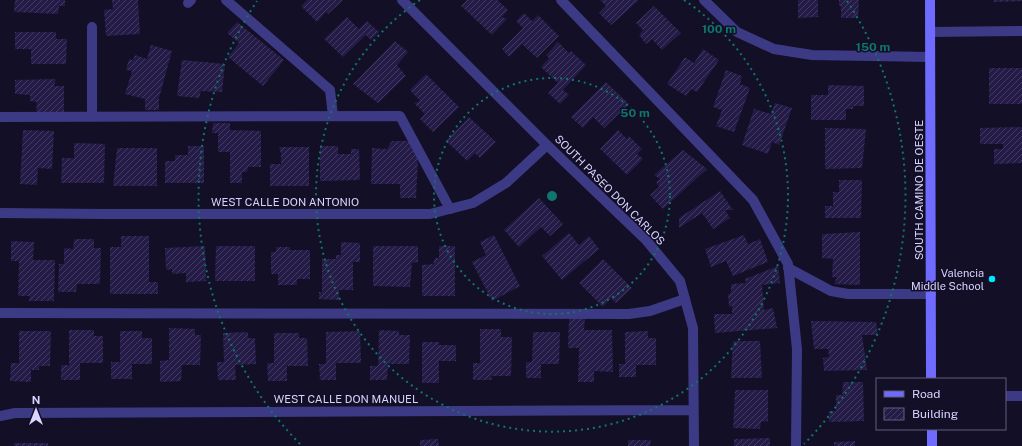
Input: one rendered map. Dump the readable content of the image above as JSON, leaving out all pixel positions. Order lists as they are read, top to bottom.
{
  "streets": {
    "street": [
      "SOUTH PASEO DON CARLOS",
      "SOUTH CAMINO DE OESTE",
      "WEST CALLE DON ANTONIO",
      "WEST CALLE DON MANUEL"
    ]
  },
  "crossings": [
    ["SOUTH PASEO DON CARLOS", "WEST CALLE DON ANTONIO"],
    ["SOUTH PASEO DON CARLOS", "WEST CALLE DON MANUEL"]
  ],
  "places": ["Valencia Middle School"],
  "legend": ["Road", "Building"],
  "north": "top",
  "rings": ["100 m", "150 m", "50 m"]
}
